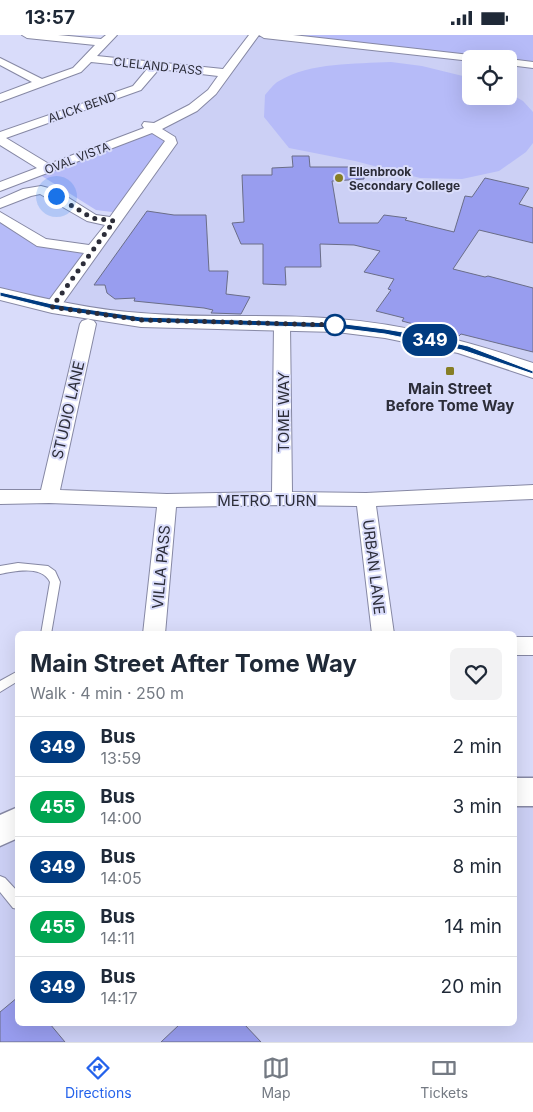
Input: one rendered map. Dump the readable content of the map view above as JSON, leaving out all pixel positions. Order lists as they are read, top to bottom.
{
  "streets": {
    "street": [
      "CLELAND PASS",
      "ALICK BEND",
      "OVAL VISTA",
      "STUDIO LANE",
      "TOME WAY",
      "METRO TURN",
      "VILLA PASS",
      "URBAN LANE"
    ]
  },
  "crossings": [
    ["CLELAND PASS", "ALICK BEND"],
    ["CLELAND PASS", "OVAL VISTA"],
    ["STUDIO LANE", "METRO TURN"],
    ["TOME WAY", "METRO TURN"],
    ["METRO TURN", "VILLA PASS"],
    ["METRO TURN", "URBAN LANE"]
  ],
  "places": {
    "other": ["Ellenbrook Secondary College"],
    "transit": ["Main Street Before Tome Way"]
  },
  "lines": ["bus line 349"],
  "page": {
    "status": "13:57",
    "on_map": "349",
    "heading": ["Main Street After Tome Way", "Walk · 4 min · 250 m"],
    "list": [
      {
        "mark": "349",
        "name": "Bus",
        "note": "13:59",
        "value": "2 min"
      },
      {
        "mark": "455",
        "name": "Bus",
        "note": "14:00",
        "value": "3 min"
      },
      {
        "mark": "349",
        "name": "Bus",
        "note": "14:05",
        "value": "8 min"
      },
      {
        "mark": "455",
        "name": "Bus",
        "note": "14:11",
        "value": "14 min"
      },
      {
        "mark": "349",
        "name": "Bus",
        "note": "14:17",
        "value": "20 min"
      }
    ],
    "tabs": ["Directions", "Map", "Tickets"]
  }
}
